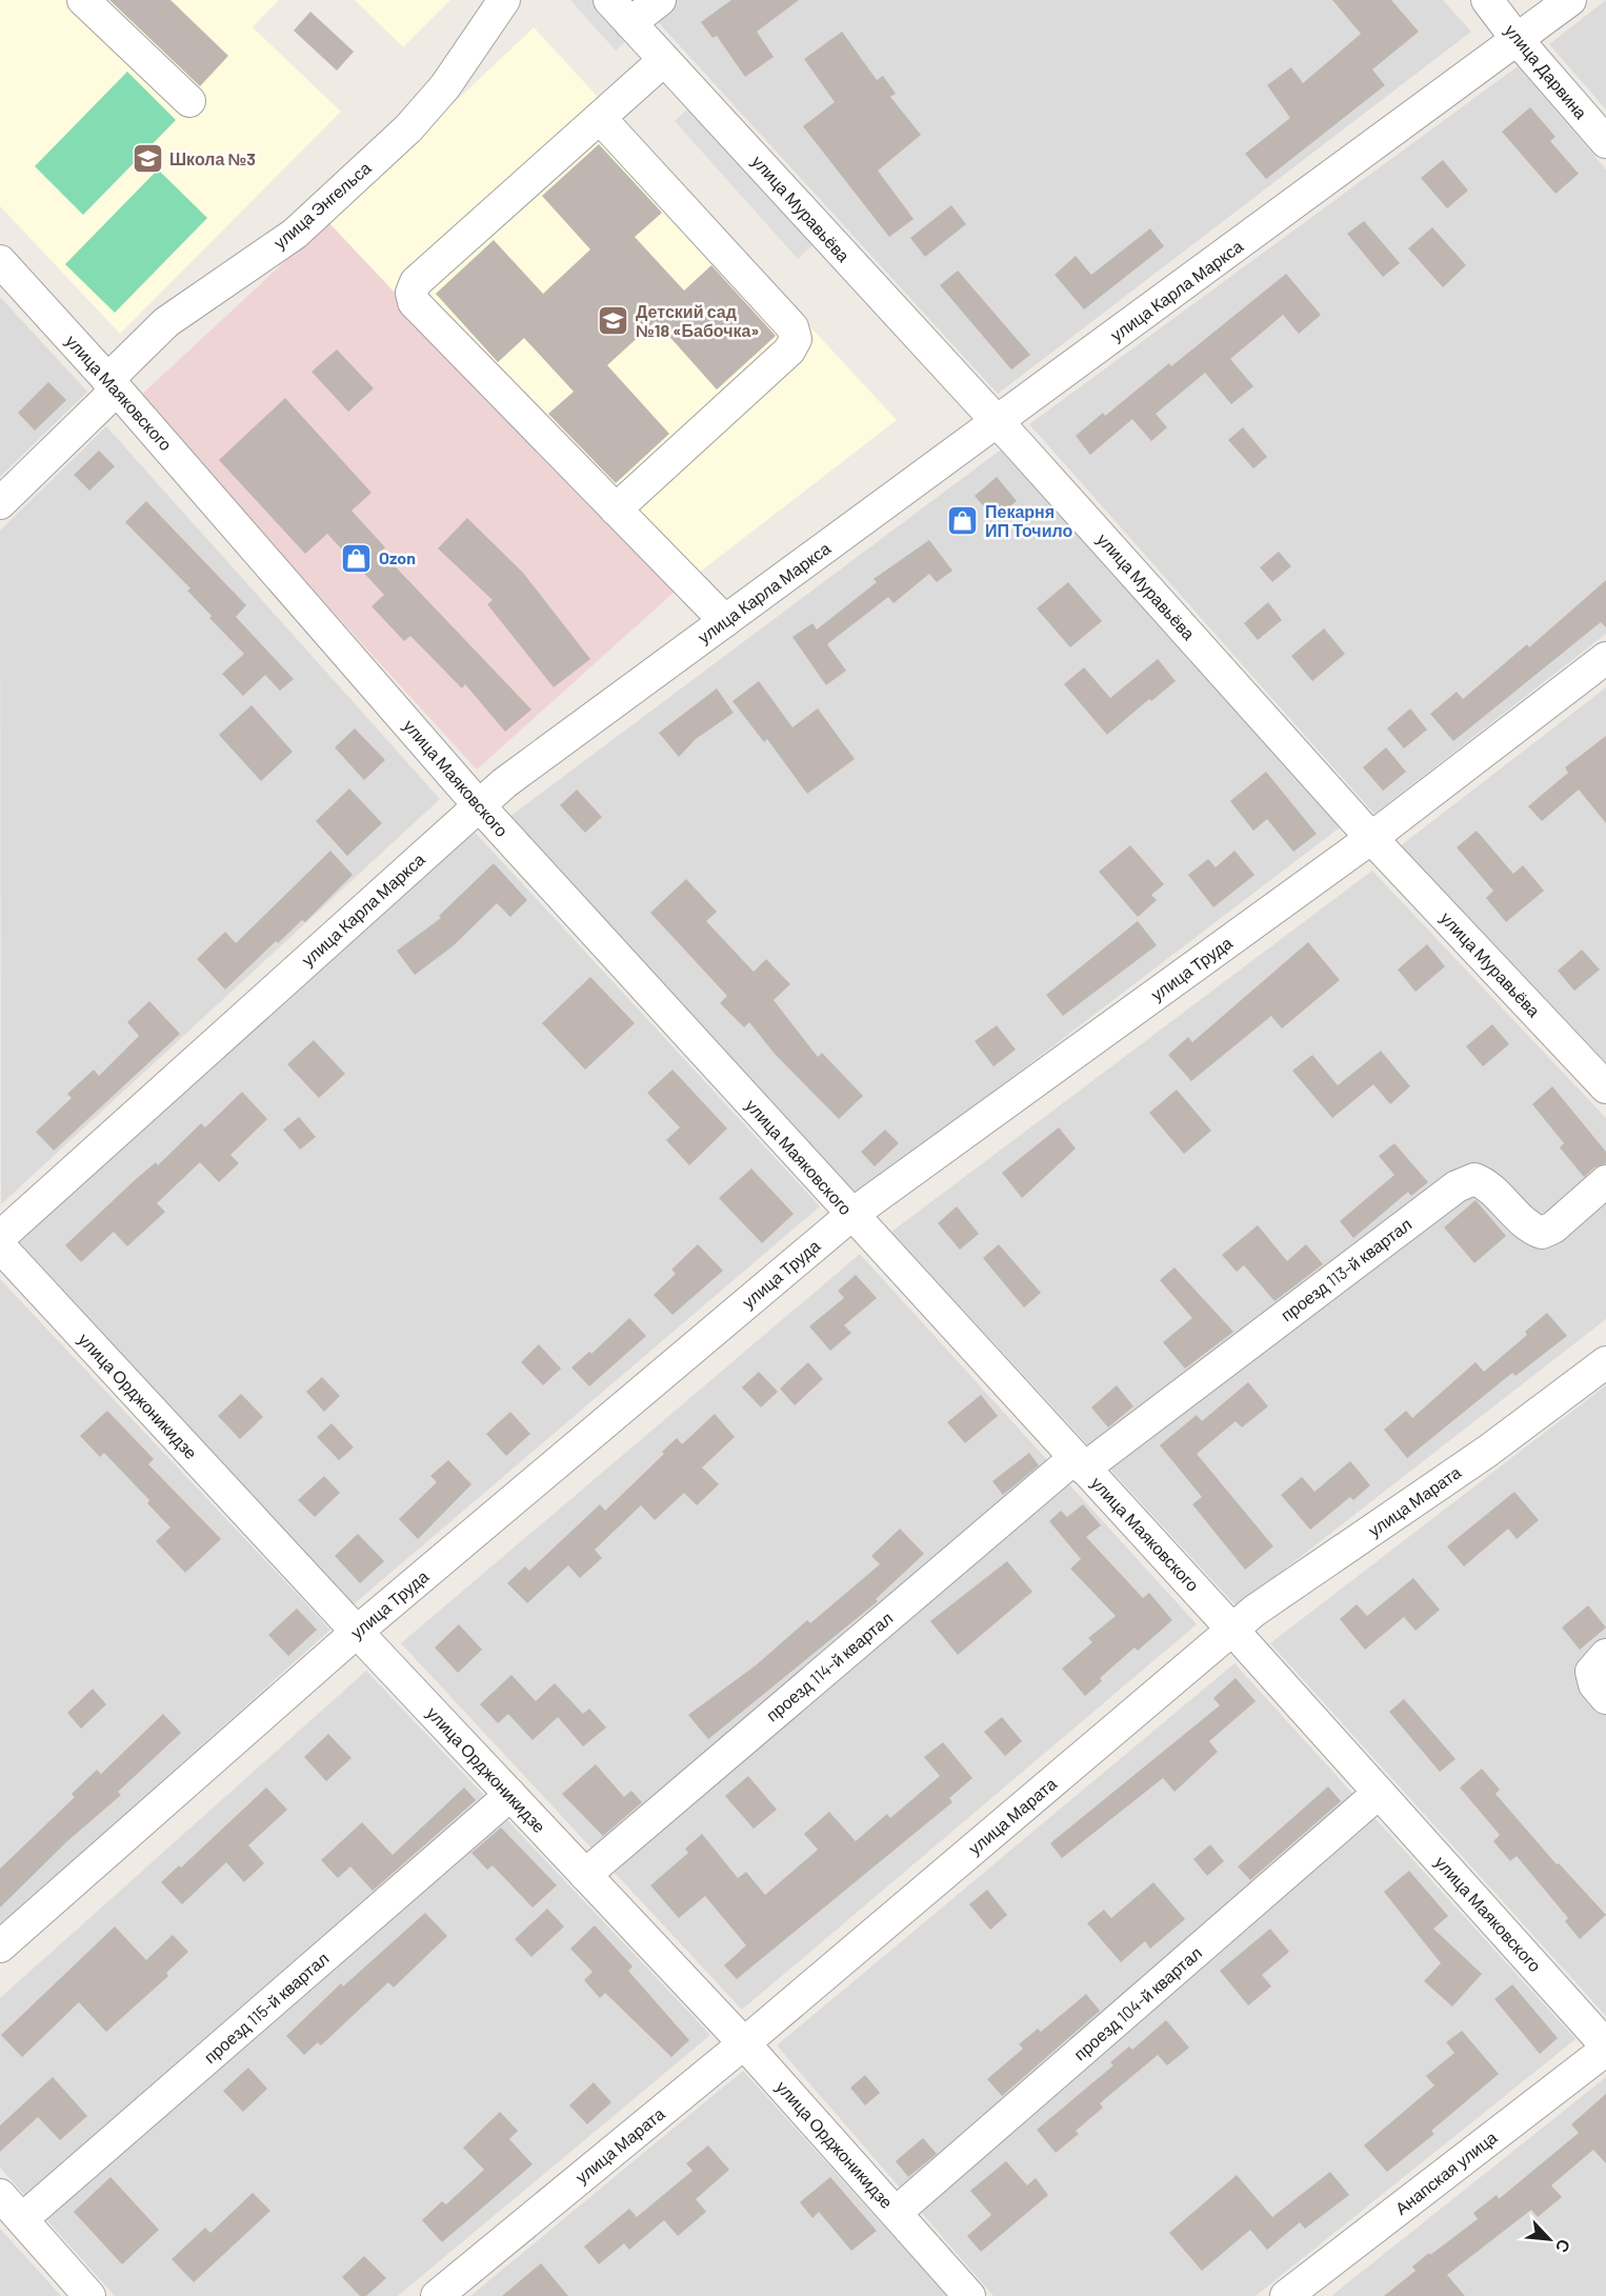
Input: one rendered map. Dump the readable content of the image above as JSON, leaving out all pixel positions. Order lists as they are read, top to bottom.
{
  "streets": {
    "street": [
      "улица Дарвина",
      "улица Энгельса",
      "улица Муравьёва",
      "улица Карла Маркса",
      "улица Маяковского",
      "улица Труда",
      "проезд 113-й квартал",
      "улица Орджоникидзе",
      "улица Марата",
      "проезд 114-й квартал",
      "проезд 104-й квартал",
      "проезд 115-й квартал",
      "Анапская улица"
    ]
  },
  "crossings": [
    ["улица Дарвина", "улица Карла Маркса"],
    ["улица Энгельса", "улица Маяковского"],
    ["улица Муравьёва", "улица Карла Маркса"],
    ["улица Муравьёва", "улица Труда"],
    ["улица Карла Маркса", "улица Маяковского"],
    ["улица Маяковского", "улица Труда"],
    ["улица Маяковского", "проезд 113-й квартал"],
    ["улица Маяковского", "улица Марата"],
    ["улица Маяковского", "проезд 114-й квартал"],
    ["улица Маяковского", "проезд 104-й квартал"],
    ["улица Маяковского", "Анапская улица"],
    ["улица Труда", "улица Орджоникидзе"],
    ["проезд 113-й квартал", "проезд 114-й квартал"],
    ["улица Орджоникидзе", "улица Марата"],
    ["улица Орджоникидзе", "проезд 114-й квартал"],
    ["улица Орджоникидзе", "проезд 104-й квартал"],
    ["улица Орджоникидзе", "проезд 115-й квартал"]
  ],
  "places": {
    "school or university": ["Школа №3", "Детский сад №18 «Бабочка»"],
    "shop": ["Пекарня ИП Точило", "Ozon"]
  },
  "north": "bottom right"
}
